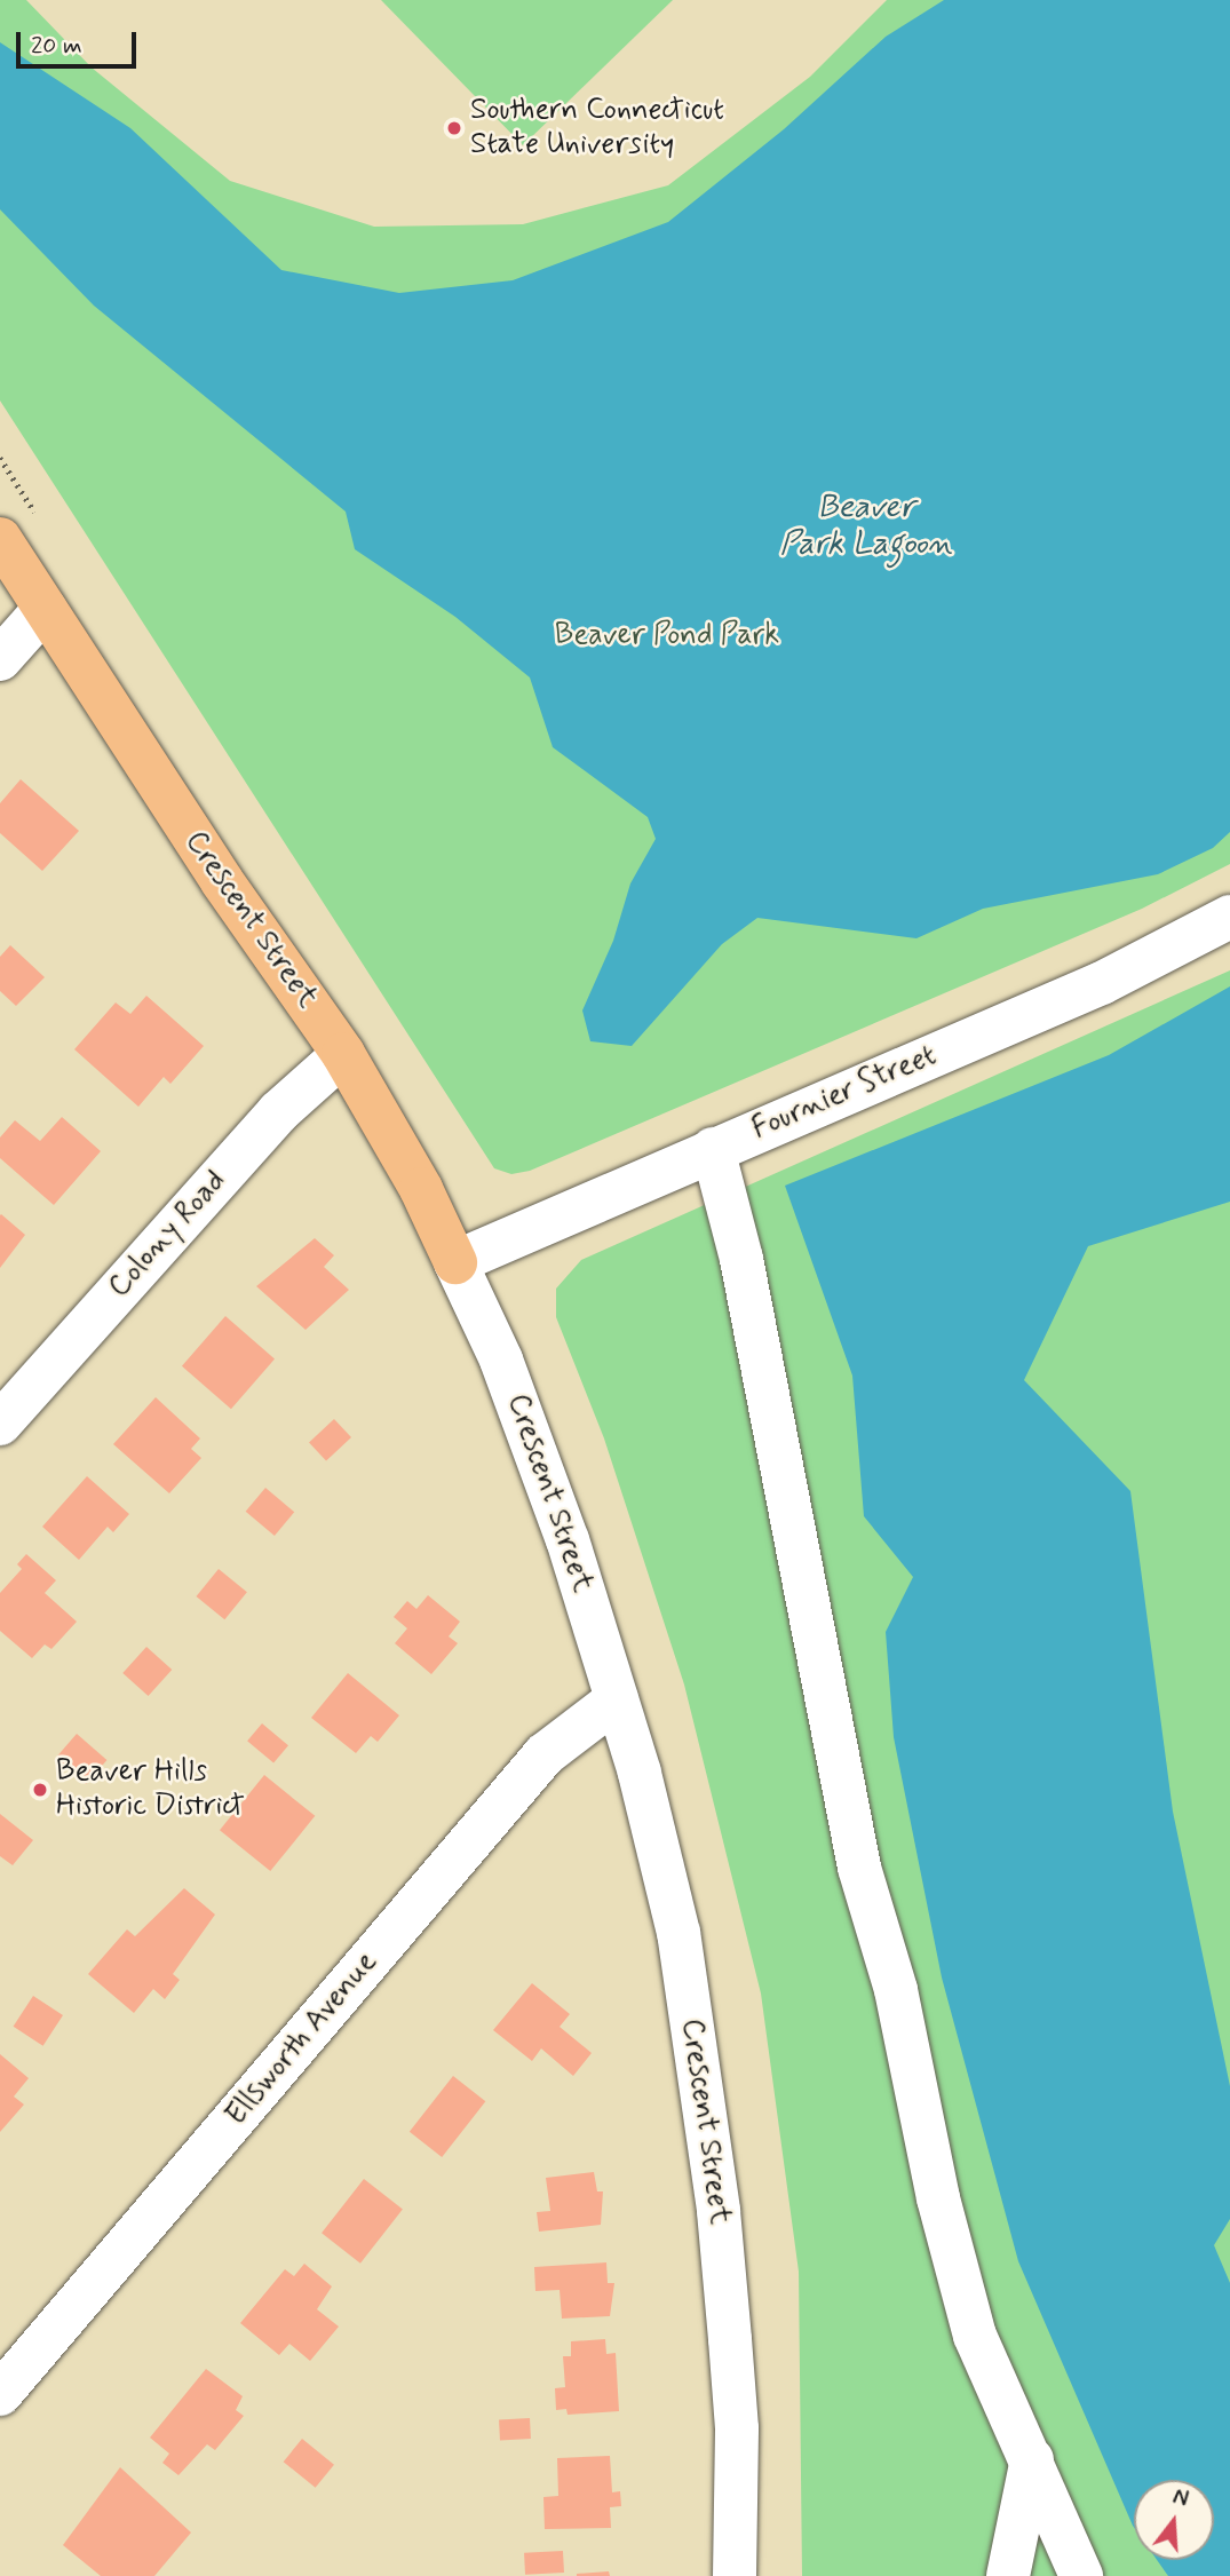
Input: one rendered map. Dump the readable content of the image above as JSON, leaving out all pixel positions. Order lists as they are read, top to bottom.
{
  "streets": {
    "main road": ["Crescent Street"],
    "street": ["Fournier Street", "Colony Road", "Ellsworth Avenue"]
  },
  "crossings": [
    ["Crescent Street", "Fournier Street"],
    ["Crescent Street", "Colony Road"],
    ["Crescent Street", "Ellsworth Avenue"]
  ],
  "water": ["Beaver Park Lagoon"],
  "parks": ["Beaver Pond Park"],
  "places": ["Southern Connecticut State University", "Beaver Hills Historic District"],
  "scale_bar": "20 m",
  "north": "top"
}
